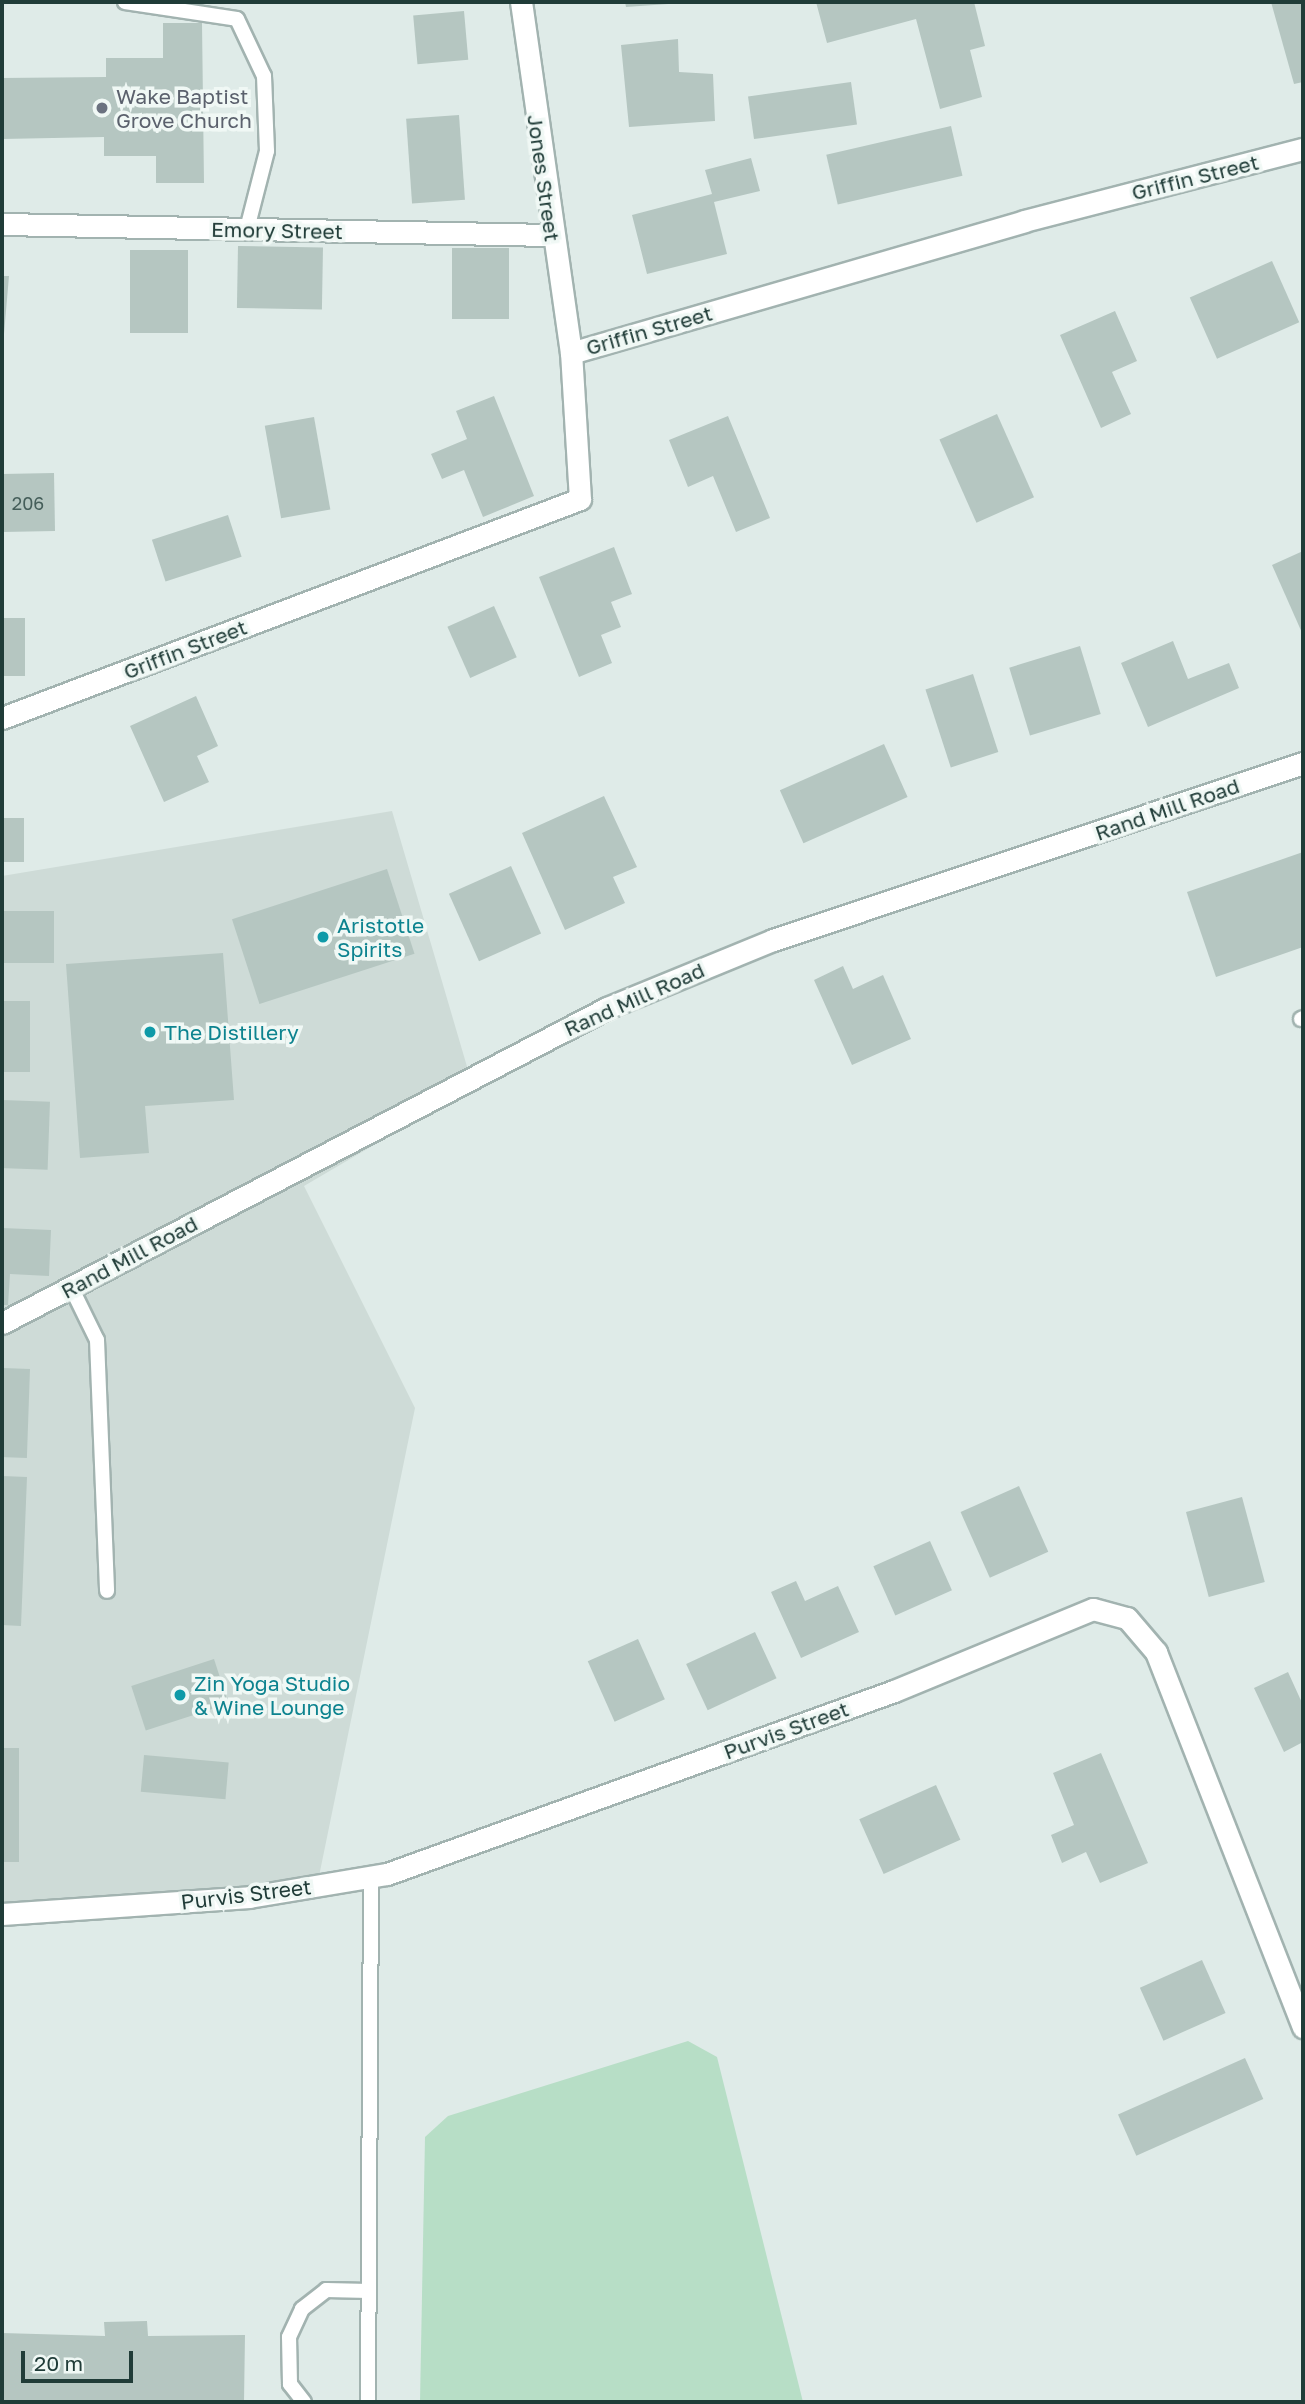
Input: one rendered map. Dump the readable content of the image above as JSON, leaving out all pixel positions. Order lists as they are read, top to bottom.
{
  "streets": {
    "street": [
      "Griffin Street",
      "Jones Street",
      "Emory Street",
      "Rand Mill Road",
      "Purvis Street"
    ]
  },
  "crossings": [
    ["Griffin Street", "Jones Street"],
    ["Jones Street", "Emory Street"]
  ],
  "places": [
    "Wake Baptist Grove Church",
    "Aristotle Spirits",
    "The Distillery",
    "Zin Yoga Studio & Wine Lounge"
  ],
  "house_numbers": ["206"],
  "scale_bar": "20 m"
}
